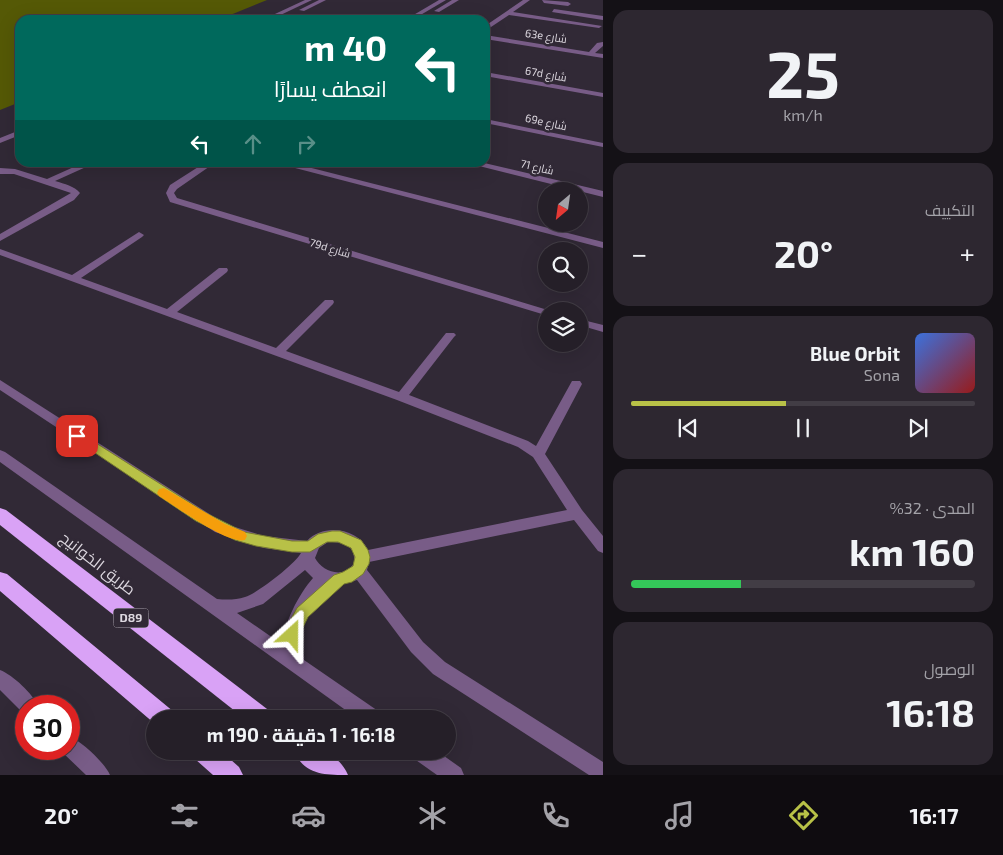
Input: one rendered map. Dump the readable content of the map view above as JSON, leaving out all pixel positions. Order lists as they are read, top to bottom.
{
  "streets": {
    "highway": ["طريق الخوانيج", "D89"],
    "street": [
      "63e شارع",
      "67d شارع",
      "69e شارع",
      "شارع 71",
      "79d شارع"
    ]
  },
  "north": "bottom left",
  "page": {
    "tile": [
      ["25", "km/h"],
      "التكييف",
      ["المدى · 32%", "160 km"],
      ["الوصول", "16:18"]
    ],
    "turn": ["40 m", "انعطف يسارًا"],
    "heat": ["−", "20°", "+"],
    "song": ["Blue Orbit", "Sona"],
    "limit": "30",
    "trip": "16:18 · 1 دقيقة · 190 m",
    "tabs": ["16:17", "20°"]
  }
}
